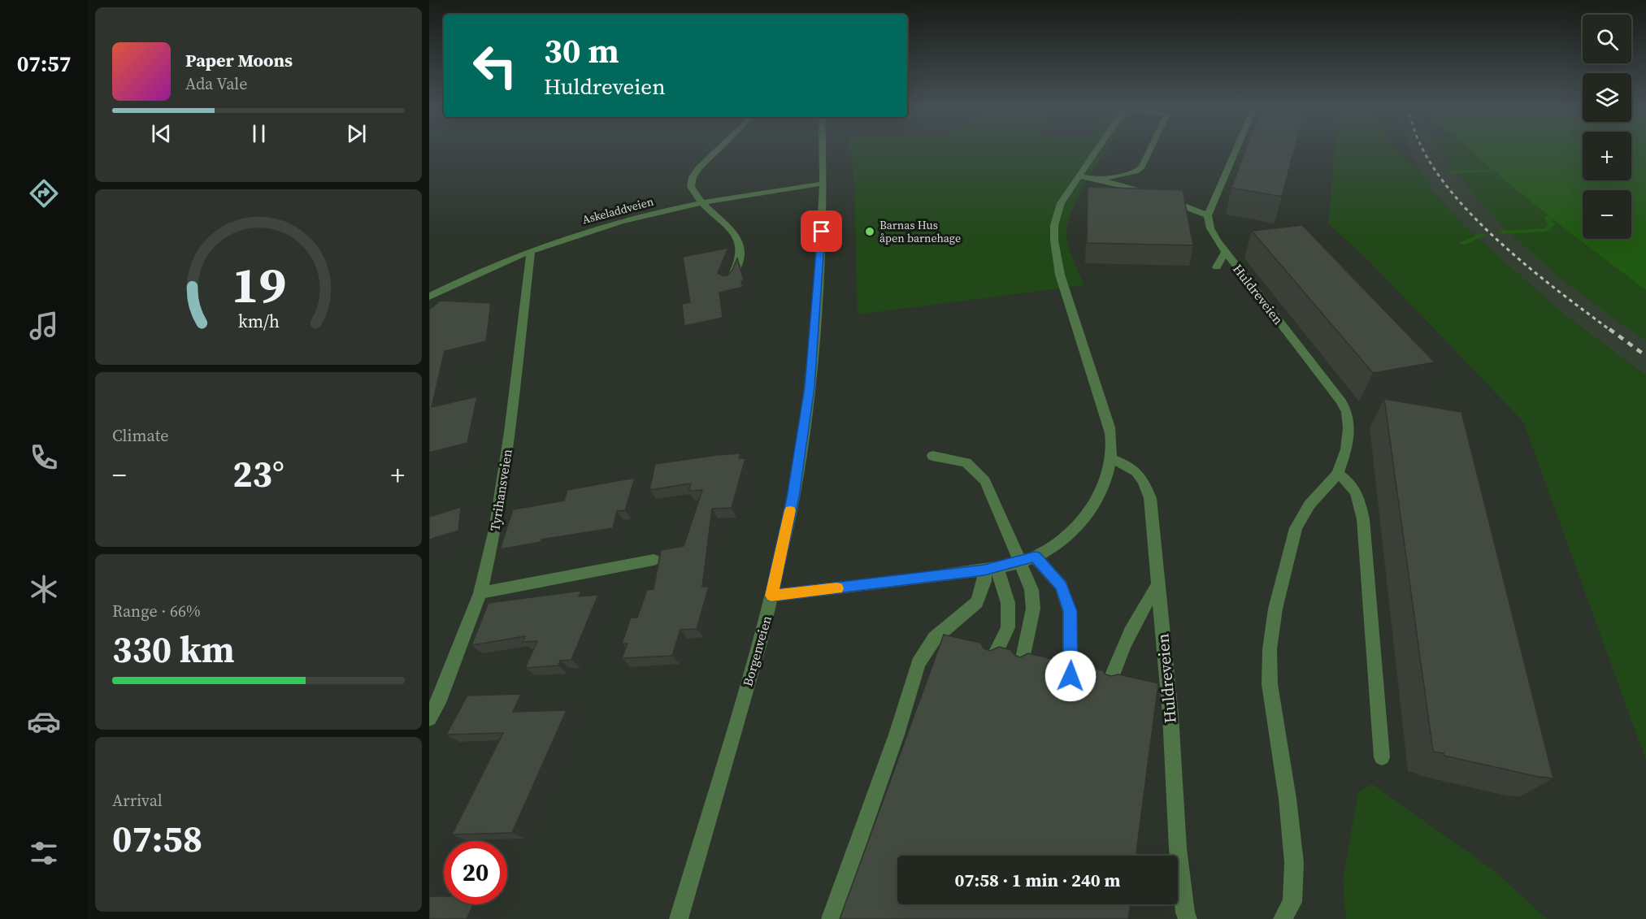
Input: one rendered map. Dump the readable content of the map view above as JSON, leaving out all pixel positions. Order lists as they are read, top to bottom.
{
  "streets": {
    "street": [
      "Askeladdveien",
      "Huldreveien",
      "Tyrihansveien",
      "Borgenveien"
    ]
  },
  "crossings": [
    ["Askeladdveien", "Tyrihansveien"],
    ["Askeladdveien", "Borgenveien"]
  ],
  "places": ["Barnas Hus åpen barnehage"],
  "page": {
    "tabs": "07:57",
    "map_buttons": ["+", "−"],
    "turn": ["30 m", "Huldreveien"],
    "song": ["Paper Moons", "Ada Vale"],
    "tile": [
      "Climate",
      ["Range · 66%", "330 km"],
      ["Arrival", "07:58"]
    ],
    "heat": ["−", "23°", "+"],
    "limit": "20",
    "trip": "07:58 · 1 min · 240 m",
    "gauge": ["19", "km/h"]
  }
}
